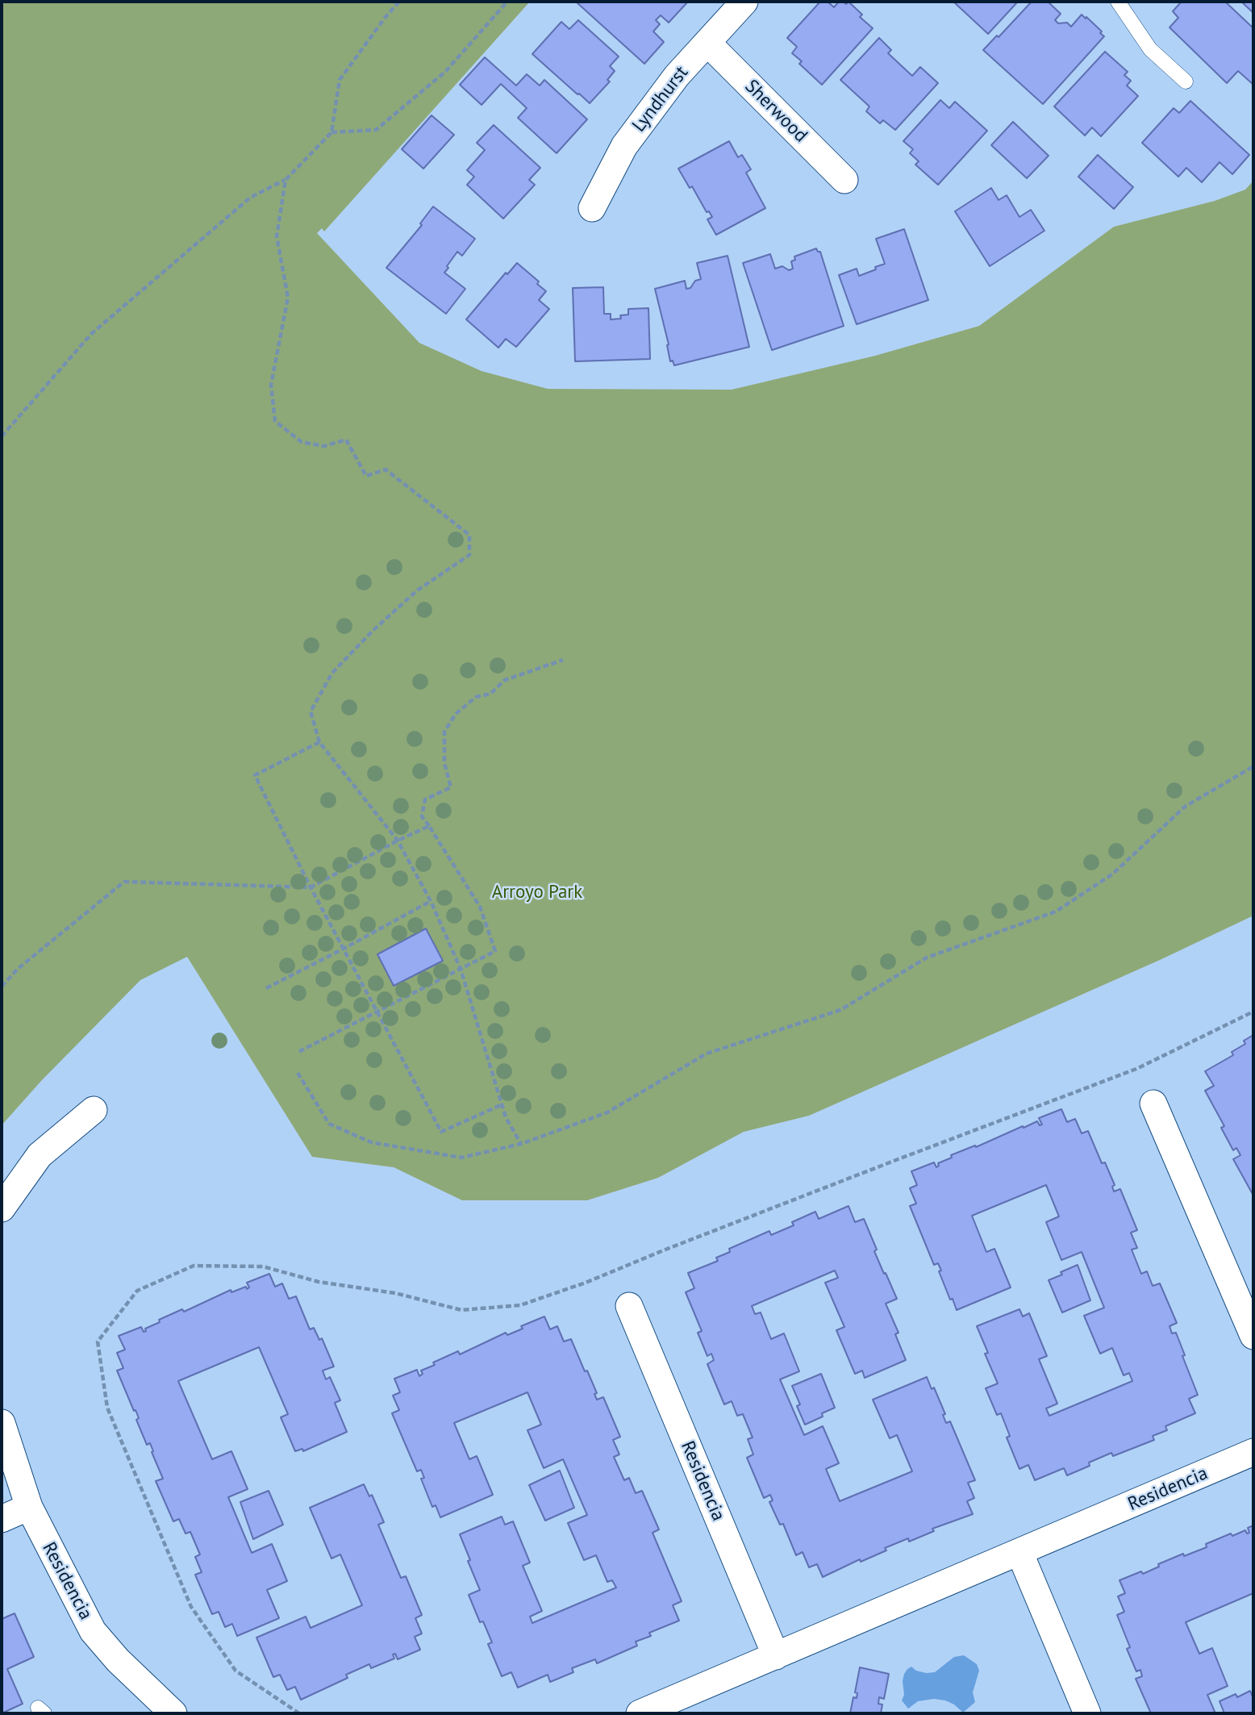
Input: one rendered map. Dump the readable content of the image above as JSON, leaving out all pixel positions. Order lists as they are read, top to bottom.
{
  "streets": {
    "street": ["Lyndhurst", "Sherwood", "Residencia"]
  },
  "crossings": [
    ["Lyndhurst", "Sherwood"]
  ],
  "parks": ["Arroyo Park"]
}
